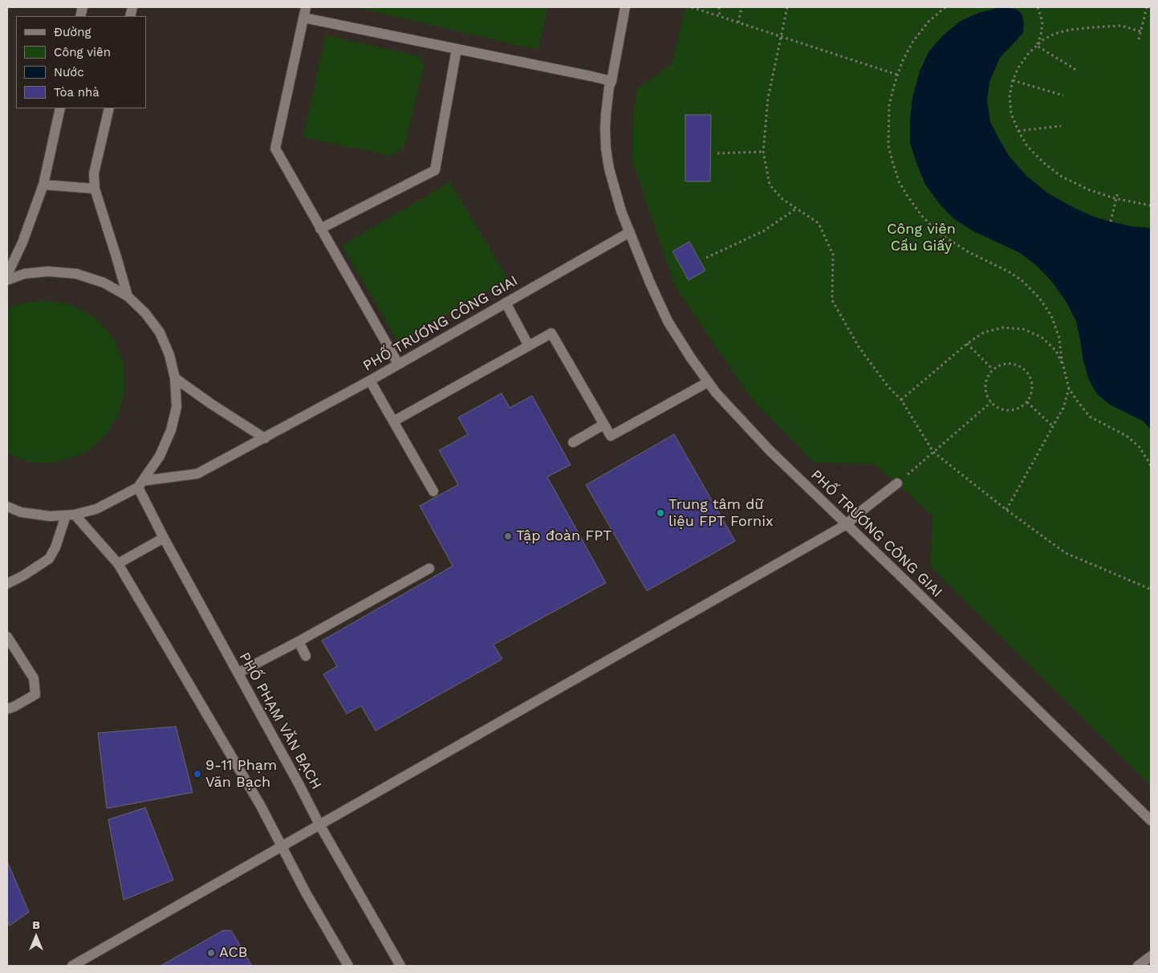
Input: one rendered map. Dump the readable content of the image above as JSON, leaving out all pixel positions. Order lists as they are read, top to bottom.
{
  "streets": {
    "street": ["PHỐ TRƯƠNG CÔNG GIAI", "PHỐ PHẠM VĂN BẠCH"]
  },
  "crossings": [
    ["PHỐ TRƯƠNG CÔNG GIAI", "PHỐ PHẠM VĂN BẠCH"]
  ],
  "parks": ["Công viên Cầu Giấy"],
  "places": [
    "Trung tâm dữ liệu FPT Fornix",
    "Tập đoàn FPT",
    "9-11 Phạm Văn Bạch",
    "ACB"
  ],
  "legend": [
    "Đường",
    "Công viên",
    "Nước",
    "Tòa nhà"
  ],
  "north": "top"
}
